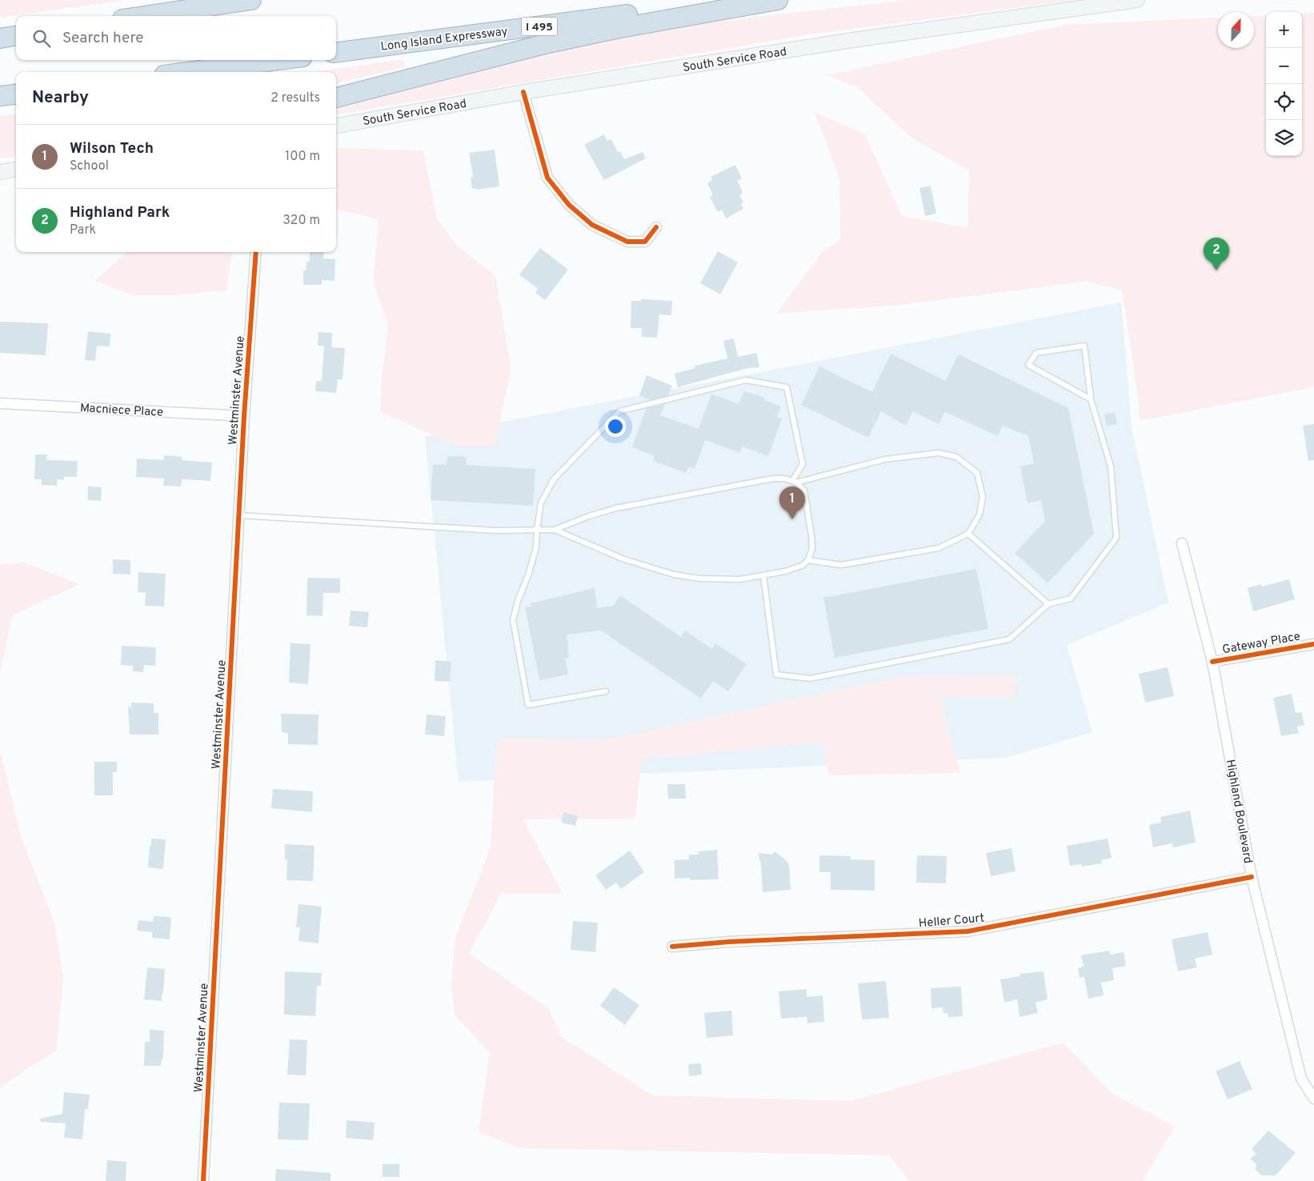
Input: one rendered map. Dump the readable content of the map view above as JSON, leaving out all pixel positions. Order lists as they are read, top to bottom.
{
  "streets": {
    "highway": ["I 495", "Long Island Expressway"],
    "main road": ["South Service Road"],
    "street": [
      "Westminster Avenue",
      "Macniece Place",
      "Gateway Place",
      "Highland Boulevard",
      "Heller Court"
    ]
  },
  "crossings": [
    ["Westminster Avenue", "Macniece Place"],
    ["Gateway Place", "Highland Boulevard"],
    ["Highland Boulevard", "Heller Court"]
  ],
  "north": "top",
  "page": {
    "map_buttons": ["+", "−"],
    "search": "Search here",
    "heading": ["Nearby", "2 results"],
    "list": [
      {
        "mark": "1",
        "name": "Wilson Tech",
        "note": "School",
        "value": "100 m"
      },
      {
        "mark": "2",
        "name": "Highland Park",
        "note": "Park",
        "value": "320 m"
      }
    ],
    "pins": ["2", "1"]
  }
}
